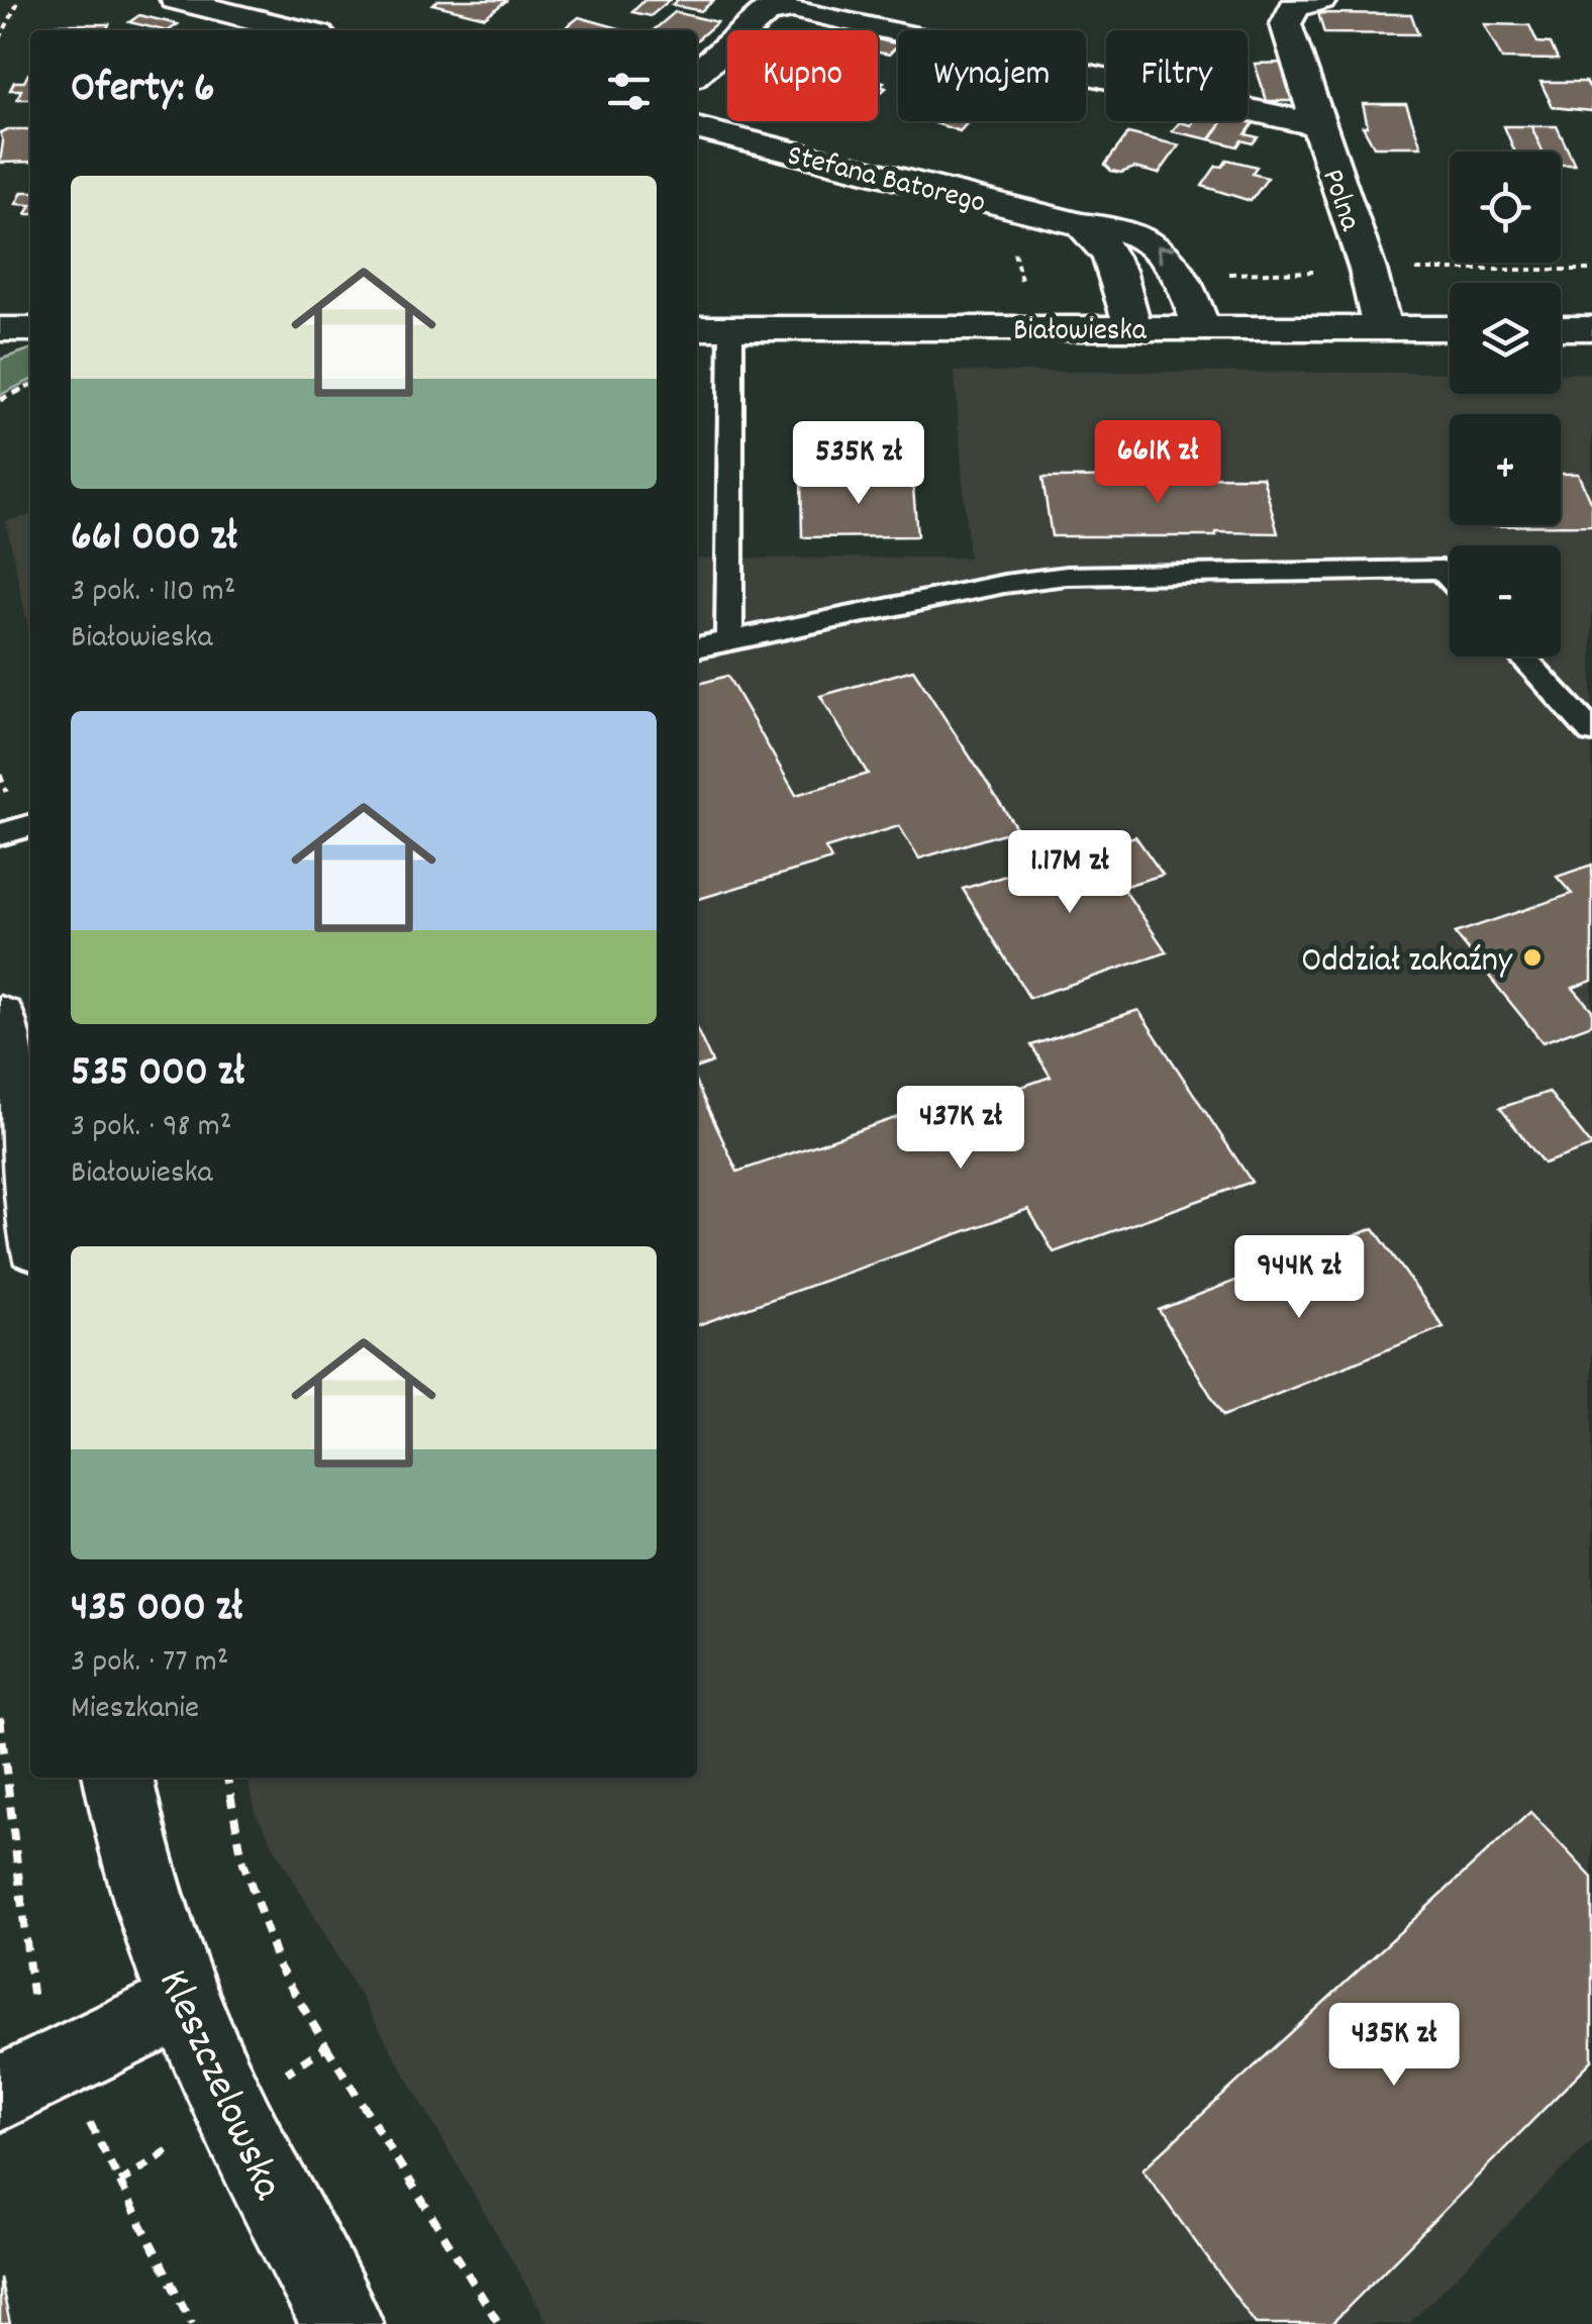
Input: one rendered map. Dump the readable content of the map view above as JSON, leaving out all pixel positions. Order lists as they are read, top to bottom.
{
  "streets": {
    "street": [
      "Stefana Batorego",
      "Polna",
      "Białowieska",
      "Kleszczelowska"
    ]
  },
  "crossings": [
    ["Stefana Batorego", "Białowieska"],
    ["Polna", "Białowieska"]
  ],
  "places": ["Oddział zakaźny"],
  "page": {
    "chip": ["Kupno", "Wynajem", "Filtry"],
    "heading": "Oferty: 6",
    "map_buttons": ["+", "−"],
    "list": [
      {
        "name": "661 000 zł",
        "note": "3 pok. · 110 m² · Białowieska"
      },
      {
        "name": "535 000 zł",
        "note": "3 pok. · 98 m² · Białowieska"
      },
      {
        "name": "435 000 zł",
        "note": "3 pok. · 77 m² · Mieszkanie"
      }
    ],
    "price": [
      "661K zł",
      "535K zł",
      "1.17M zł",
      "437K zł",
      "944K zł",
      "435K zł"
    ]
  }
}
